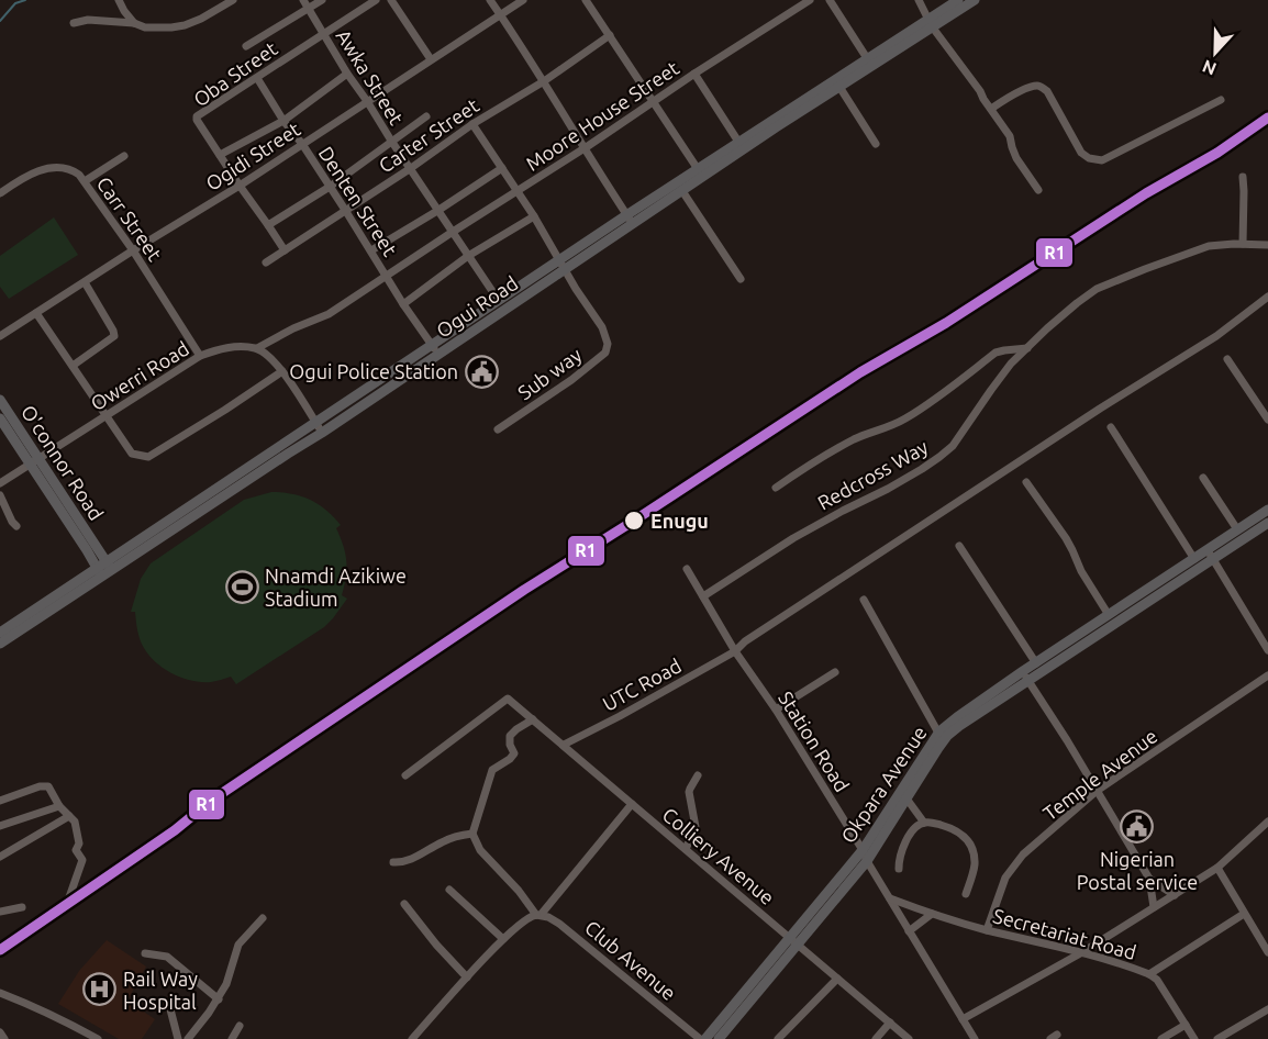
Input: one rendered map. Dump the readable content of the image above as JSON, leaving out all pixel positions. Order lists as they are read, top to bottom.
{
  "streets": {
    "main road": ["Ogui Road", "O'connor Road", "Okpara Avenue"],
    "street": [
      "Oba Street",
      "Awka Street",
      "Moore House Street",
      "Carter Street",
      "Ogidi Street",
      "Denten Street",
      "Carr Street",
      "Sub way",
      "Owerri Road",
      "Redcross Way",
      "UTC Road",
      "Station Road",
      "Temple Avenue",
      "Colliery Avenue",
      "Secretariat Road",
      "Club Avenue"
    ]
  },
  "crossings": [
    ["Oba Street", "Awka Street"],
    ["Oba Street", "Carter Street"],
    ["Oba Street", "Ogidi Street"],
    ["Oba Street", "Denten Street"],
    ["Awka Street", "Moore House Street"],
    ["Awka Street", "Carter Street"],
    ["Awka Street", "Ogidi Street"],
    ["Awka Street", "Ogui Road"],
    ["Moore House Street", "Denten Street"],
    ["Carter Street", "Denten Street"],
    ["Ogidi Street", "Denten Street"],
    ["Ogidi Street", "Carr Street"],
    ["Denten Street", "Ogui Road"],
    ["Denten Street", "Owerri Road"],
    ["Carr Street", "Owerri Road"],
    ["Ogui Road", "Sub way"],
    ["Ogui Road", "O'connor Road"],
    ["Owerri Road", "O'connor Road"],
    ["Redcross Way", "Station Road"],
    ["UTC Road", "Station Road"],
    ["UTC Road", "Colliery Avenue"],
    ["Station Road", "Okpara Avenue"],
    ["Temple Avenue", "Secretariat Road"],
    ["Okpara Avenue", "Colliery Avenue"]
  ],
  "places": {
    "public building": ["Ogui Police Station", "Nigerian Postal service"],
    "other": ["Enugu"],
    "sports": ["Nnamdi Azikiwe Stadium"],
    "hospital": ["Rail Way Hospital"]
  },
  "lines": ["transit line R1"],
  "north": "bottom"
}
